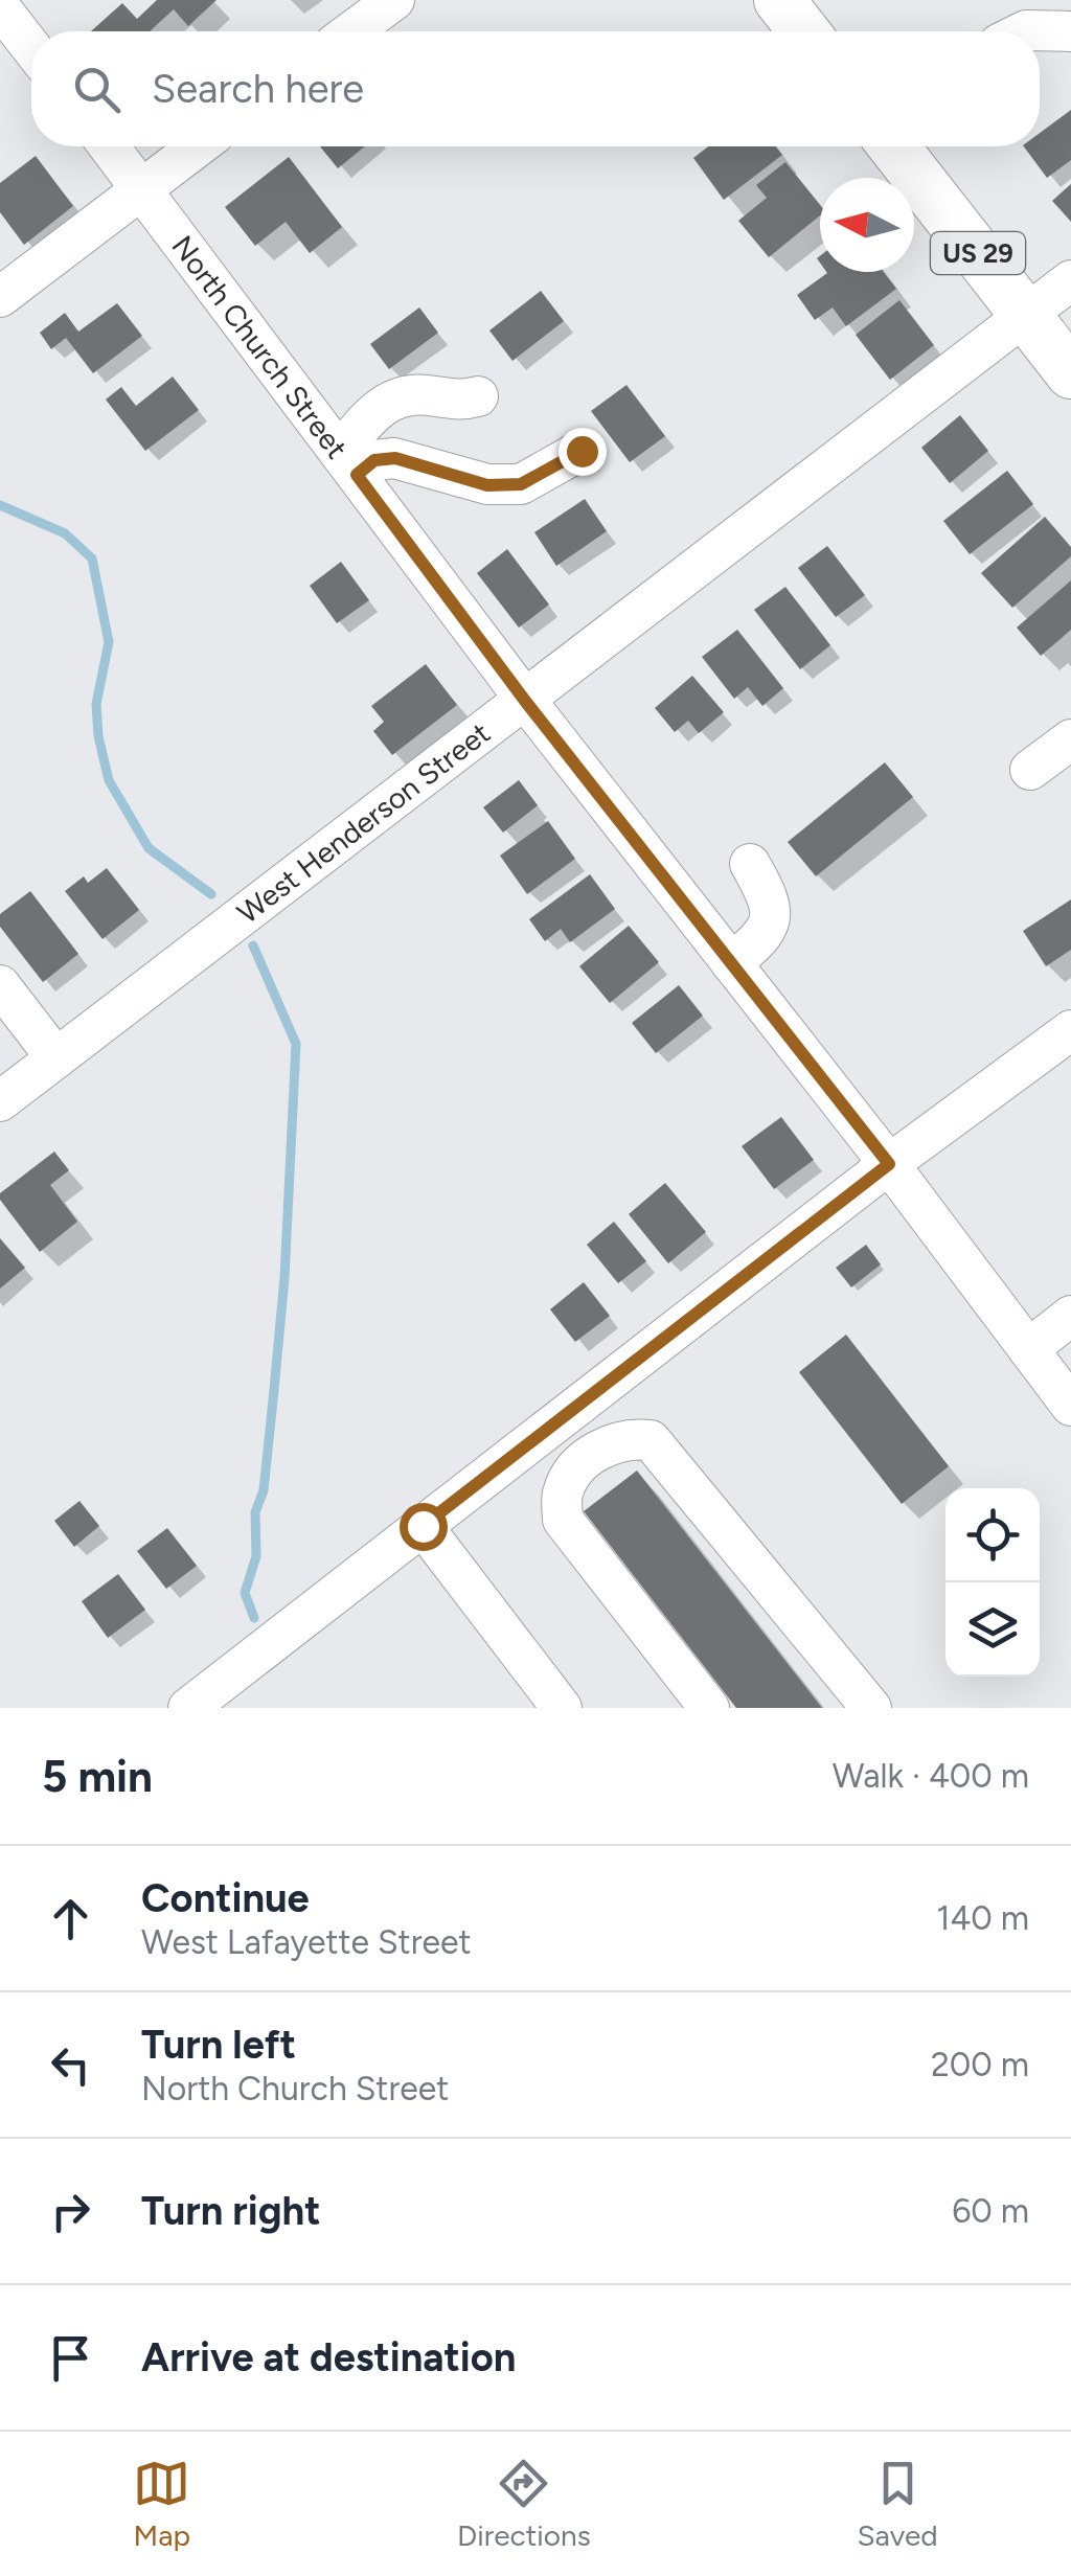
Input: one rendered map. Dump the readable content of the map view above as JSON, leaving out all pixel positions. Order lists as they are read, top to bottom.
{
  "streets": {
    "main road": ["US 29"],
    "street": ["North Church Street", "West Henderson Street"]
  },
  "crossings": [
    ["US 29", "West Henderson Street"],
    ["North Church Street", "West Henderson Street"]
  ],
  "north": "left",
  "page": {
    "search": "Search here",
    "heading": ["5 min", "Walk · 400 m"],
    "list": [
      ["Continue", "West Lafayette Street", "140 m"],
      ["Turn left", "North Church Street", "200 m"],
      ["Turn right", "60 m"],
      "Arrive at destination"
    ],
    "nav": ["Map", "Directions", "Saved"]
  }
}
